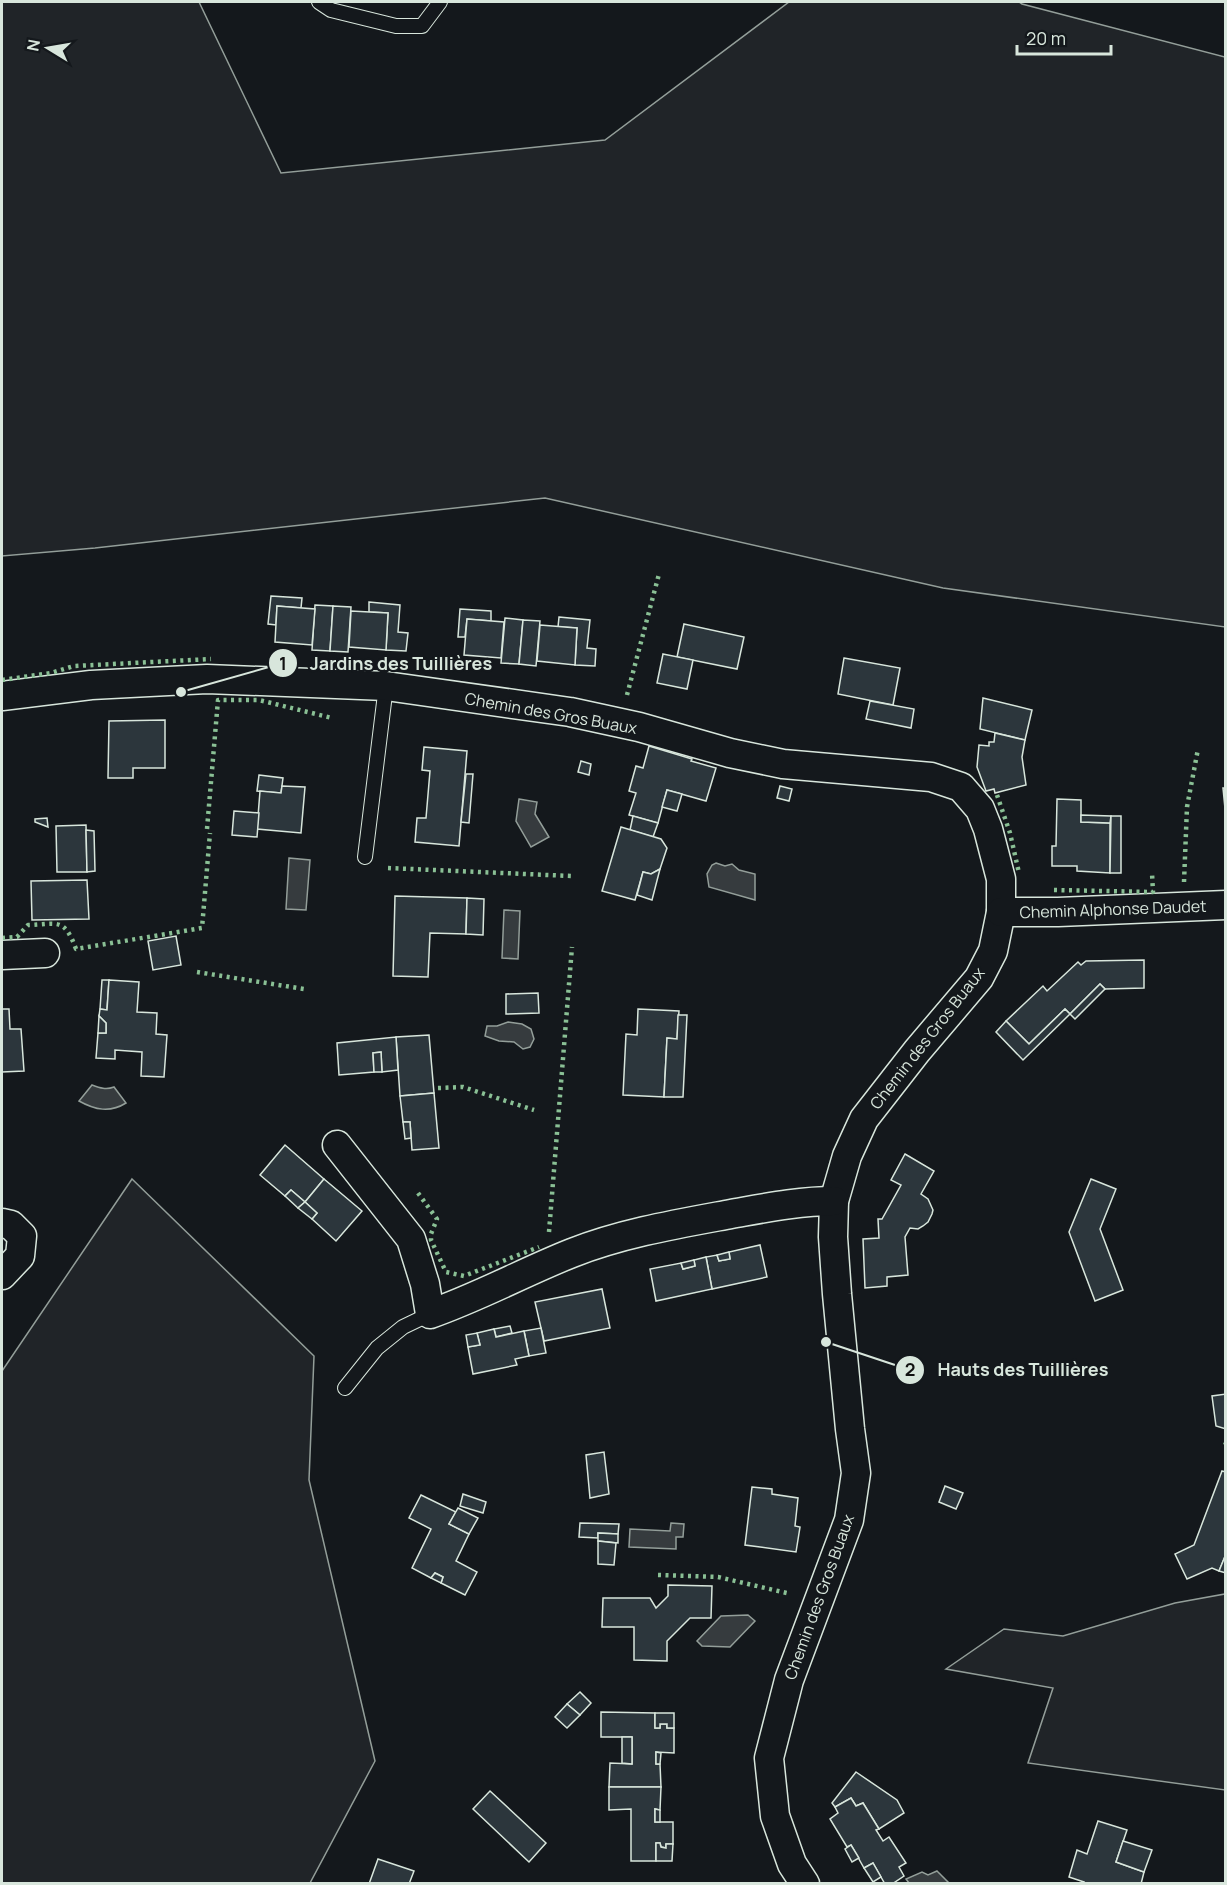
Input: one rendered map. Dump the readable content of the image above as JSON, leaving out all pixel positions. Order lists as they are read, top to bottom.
{
  "streets": {
    "street": ["Chemin des Gros Buaux", "Chemin Alphonse Daudet"]
  },
  "crossings": [
    ["Chemin des Gros Buaux", "Chemin Alphonse Daudet"]
  ],
  "places": ["Jardins des Tuillières", "Hauts des Tuillières"],
  "scale_bar": "20 m",
  "north": "left"
}
